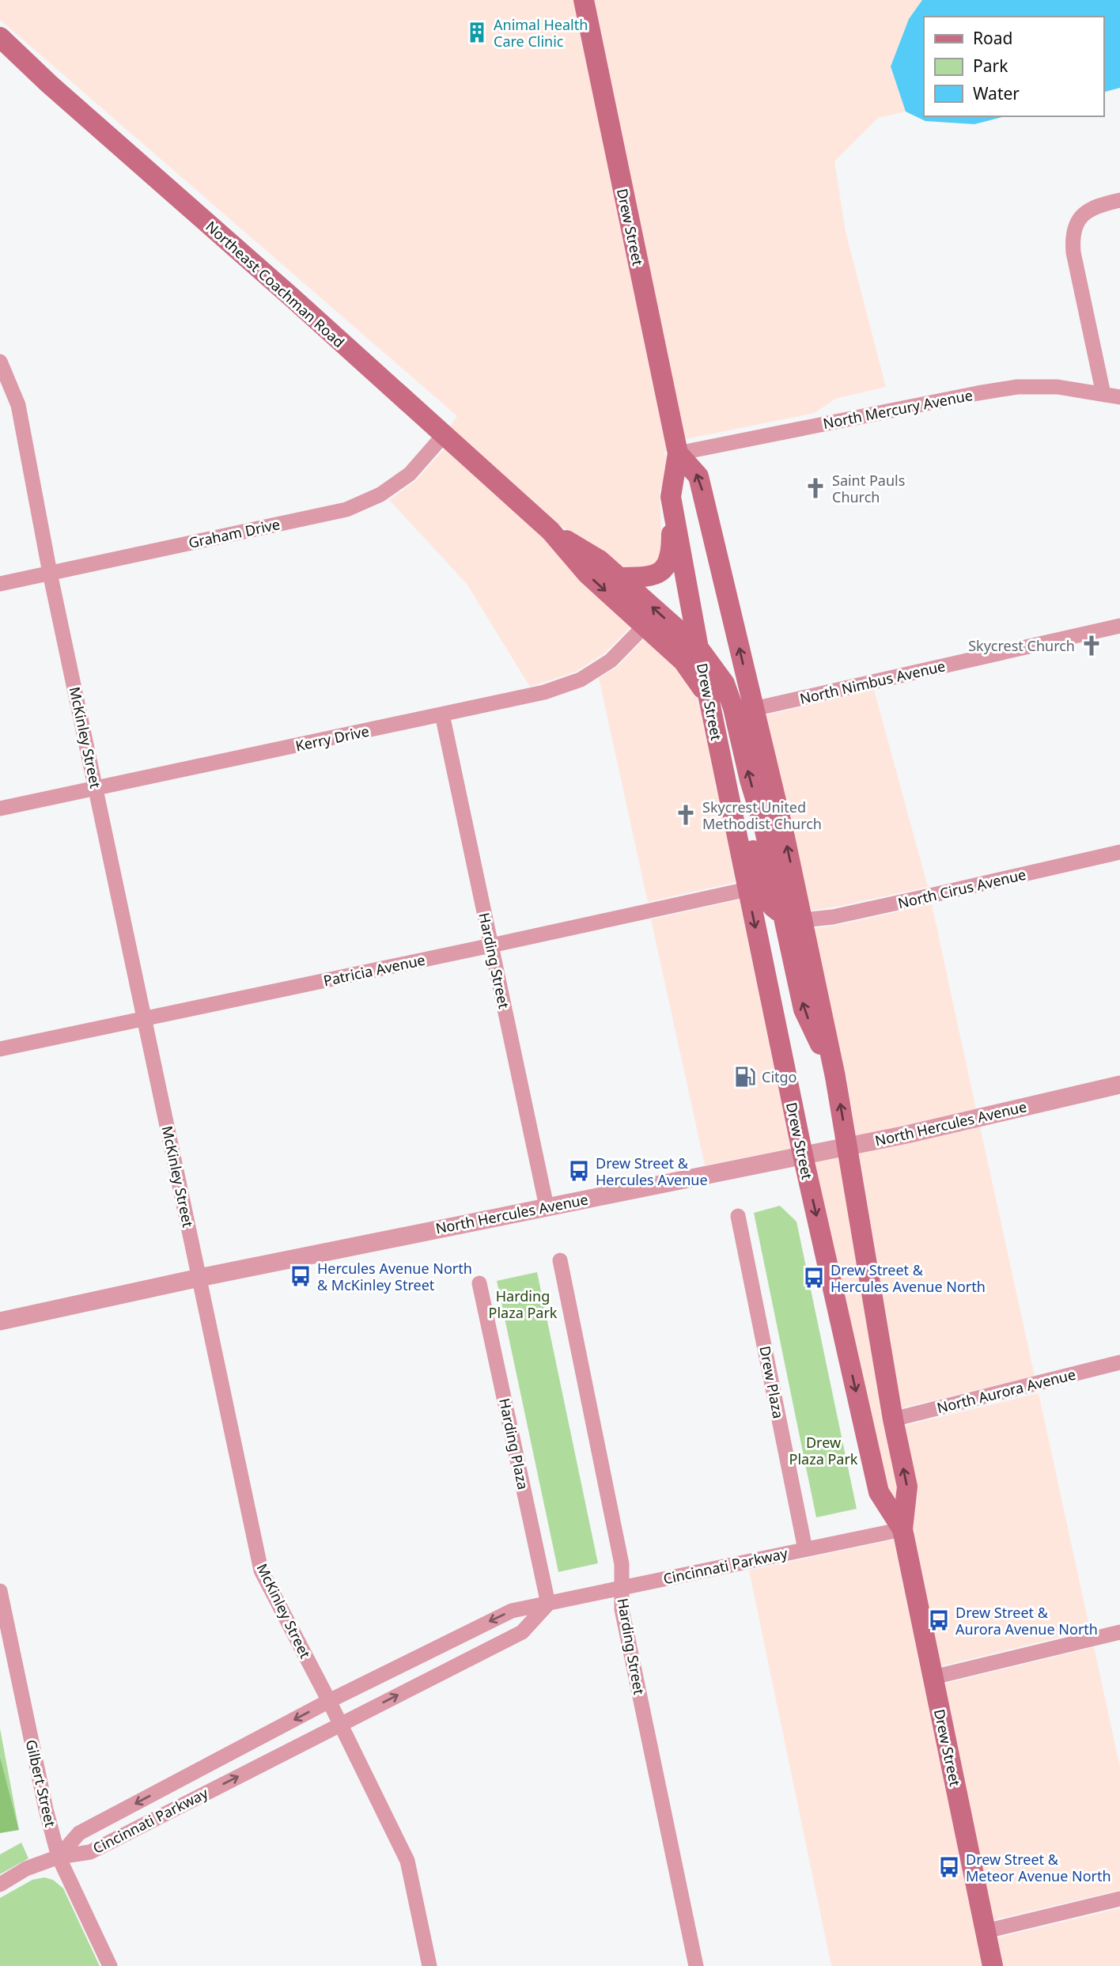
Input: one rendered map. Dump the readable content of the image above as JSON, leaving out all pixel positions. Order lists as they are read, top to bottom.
{
  "streets": {
    "main road": ["Drew Street", "Northeast Coachman Road"],
    "street": [
      "North Mercury Avenue",
      "Graham Drive",
      "North Nimbus Avenue",
      "McKinley Street",
      "Kerry Drive",
      "North Cirus Avenue",
      "Harding Street",
      "Patricia Avenue",
      "North Hercules Avenue",
      "Drew Plaza",
      "North Aurora Avenue",
      "Harding Plaza",
      "Cincinnati Parkway",
      "Gilbert Street"
    ]
  },
  "crossings": [
    ["Drew Street", "Northeast Coachman Road"],
    ["Drew Street", "North Mercury Avenue"],
    ["Drew Street", "North Nimbus Avenue"],
    ["Drew Street", "North Cirus Avenue"],
    ["Drew Street", "Patricia Avenue"],
    ["Drew Street", "North Hercules Avenue"],
    ["Drew Street", "North Aurora Avenue"],
    ["Drew Street", "Cincinnati Parkway"],
    ["Northeast Coachman Road", "Graham Drive"],
    ["Northeast Coachman Road", "Kerry Drive"],
    ["Graham Drive", "McKinley Street"],
    ["McKinley Street", "Kerry Drive"],
    ["McKinley Street", "Patricia Avenue"],
    ["McKinley Street", "North Hercules Avenue"],
    ["McKinley Street", "Cincinnati Parkway"],
    ["Kerry Drive", "Harding Street"],
    ["Harding Street", "Patricia Avenue"],
    ["Harding Street", "North Hercules Avenue"],
    ["Harding Street", "Cincinnati Parkway"],
    ["Drew Plaza", "Cincinnati Parkway"],
    ["Harding Plaza", "Cincinnati Parkway"],
    ["Cincinnati Parkway", "Gilbert Street"]
  ],
  "parks": ["Harding Plaza Park", "Drew Plaza Park"],
  "places": {
    "building": ["Animal Health Care Clinic"],
    "church": ["Saint Pauls Church", "Skycrest Church", "Skycrest United Methodist Church"],
    "fuel station": ["Citgo"],
    "bus stop": [
      "Drew Street & Hercules Avenue",
      "Hercules Avenue North & McKinley Street",
      "Drew Street & Hercules Avenue North",
      "Drew Street & Aurora Avenue North",
      "Drew Street & Meteor Avenue North"
    ]
  },
  "legend": ["Road", "Park", "Water"]
}
